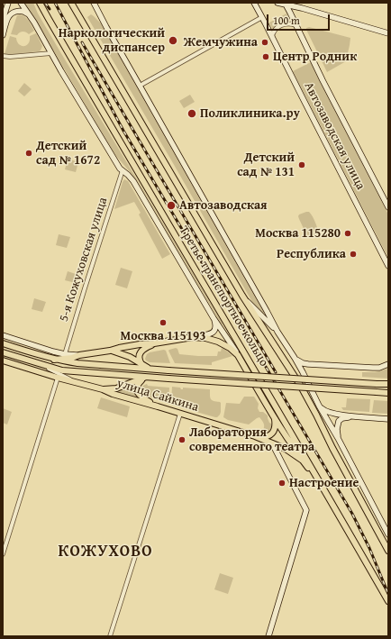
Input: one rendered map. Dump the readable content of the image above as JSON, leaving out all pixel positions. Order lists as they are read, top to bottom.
{
  "streets": {
    "main road": ["Автозаводская улица", "Третье транспортное кольцо", "улица Сайкина"],
    "street": ["5-я Кожуховская улица"]
  },
  "districts": ["КОЖУХОВО"],
  "places": [
    "Наркологический диспансер",
    "Жемчужина",
    "Центр Родник",
    "Поликлиника.ру",
    "Детский сад № 1672",
    "Детский сад № 131",
    "Автозаводская",
    "Москва 115280",
    "Республика",
    "Москва 115193",
    "Лаборатория современного театра",
    "Настроение"
  ],
  "scale_bar": "100 m"
}
